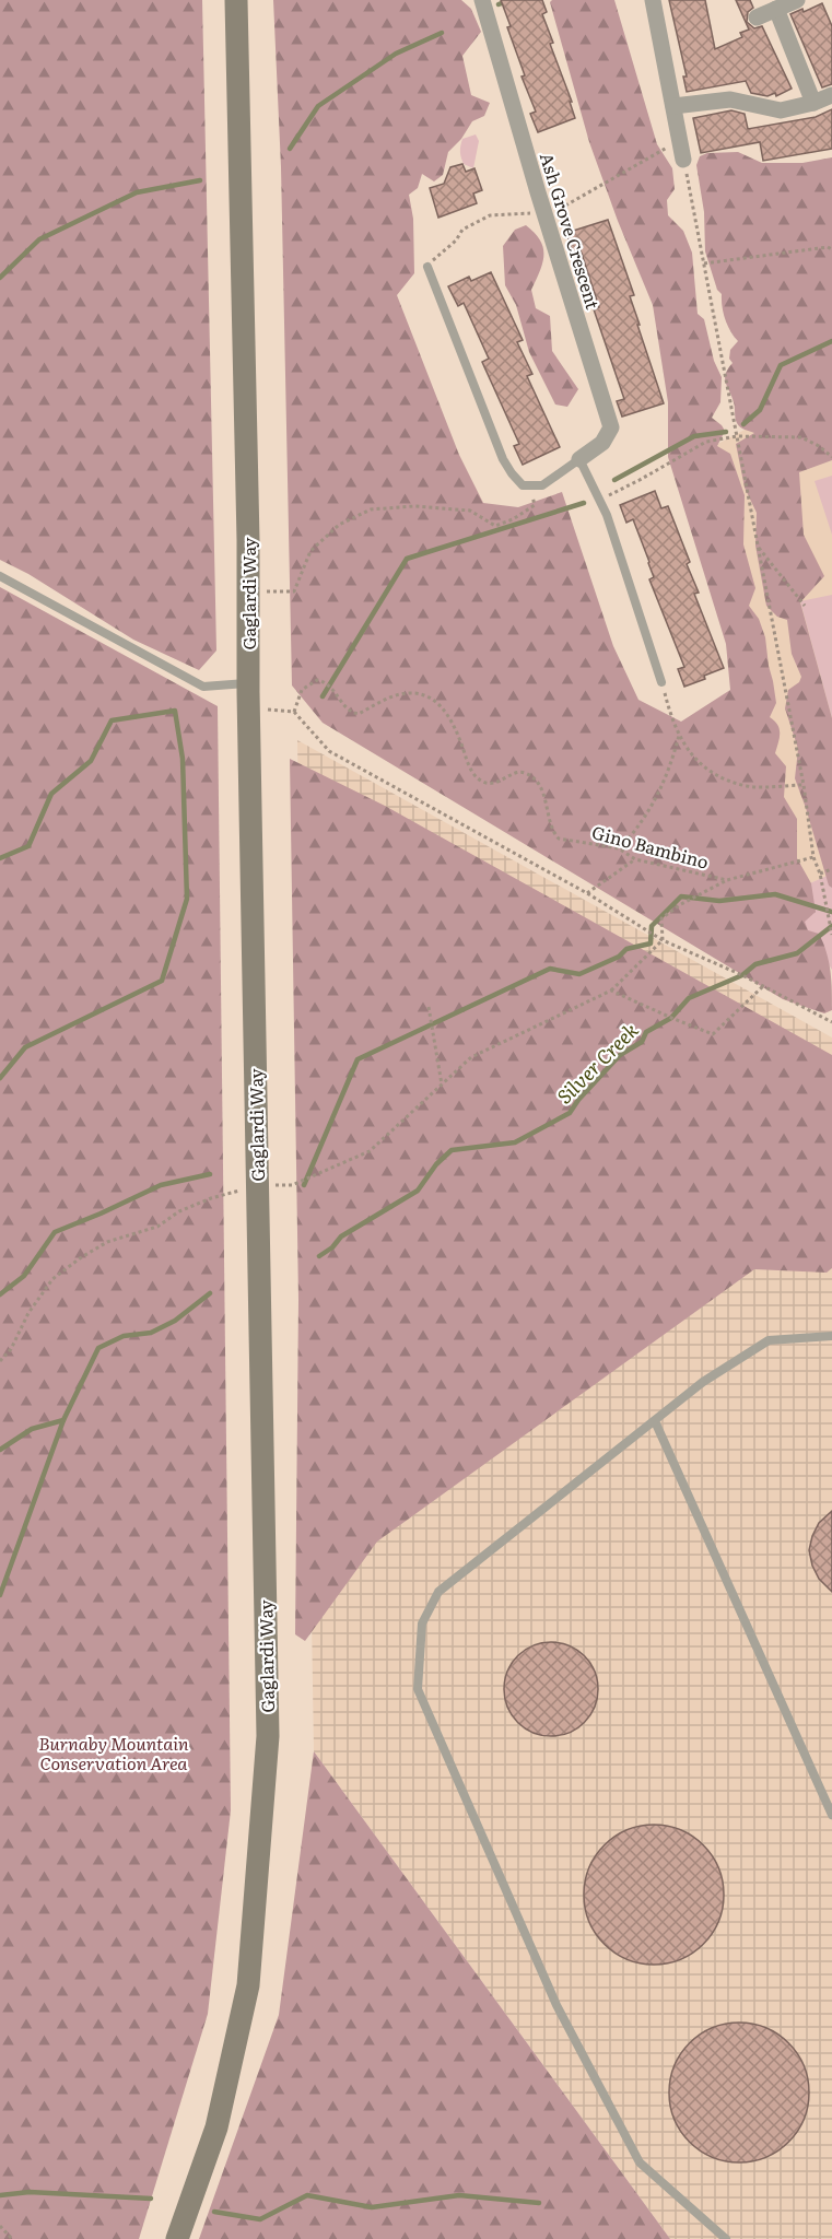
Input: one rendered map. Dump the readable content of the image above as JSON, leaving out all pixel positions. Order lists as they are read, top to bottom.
{
  "streets": {
    "main road": ["Gaglardi Way"],
    "street": ["Ash Grove Crescent"],
    "path": ["Gino Bambino"]
  },
  "water": ["Silver Creek"],
  "parks": ["Burnaby Mountain Conservation Area"]
}
